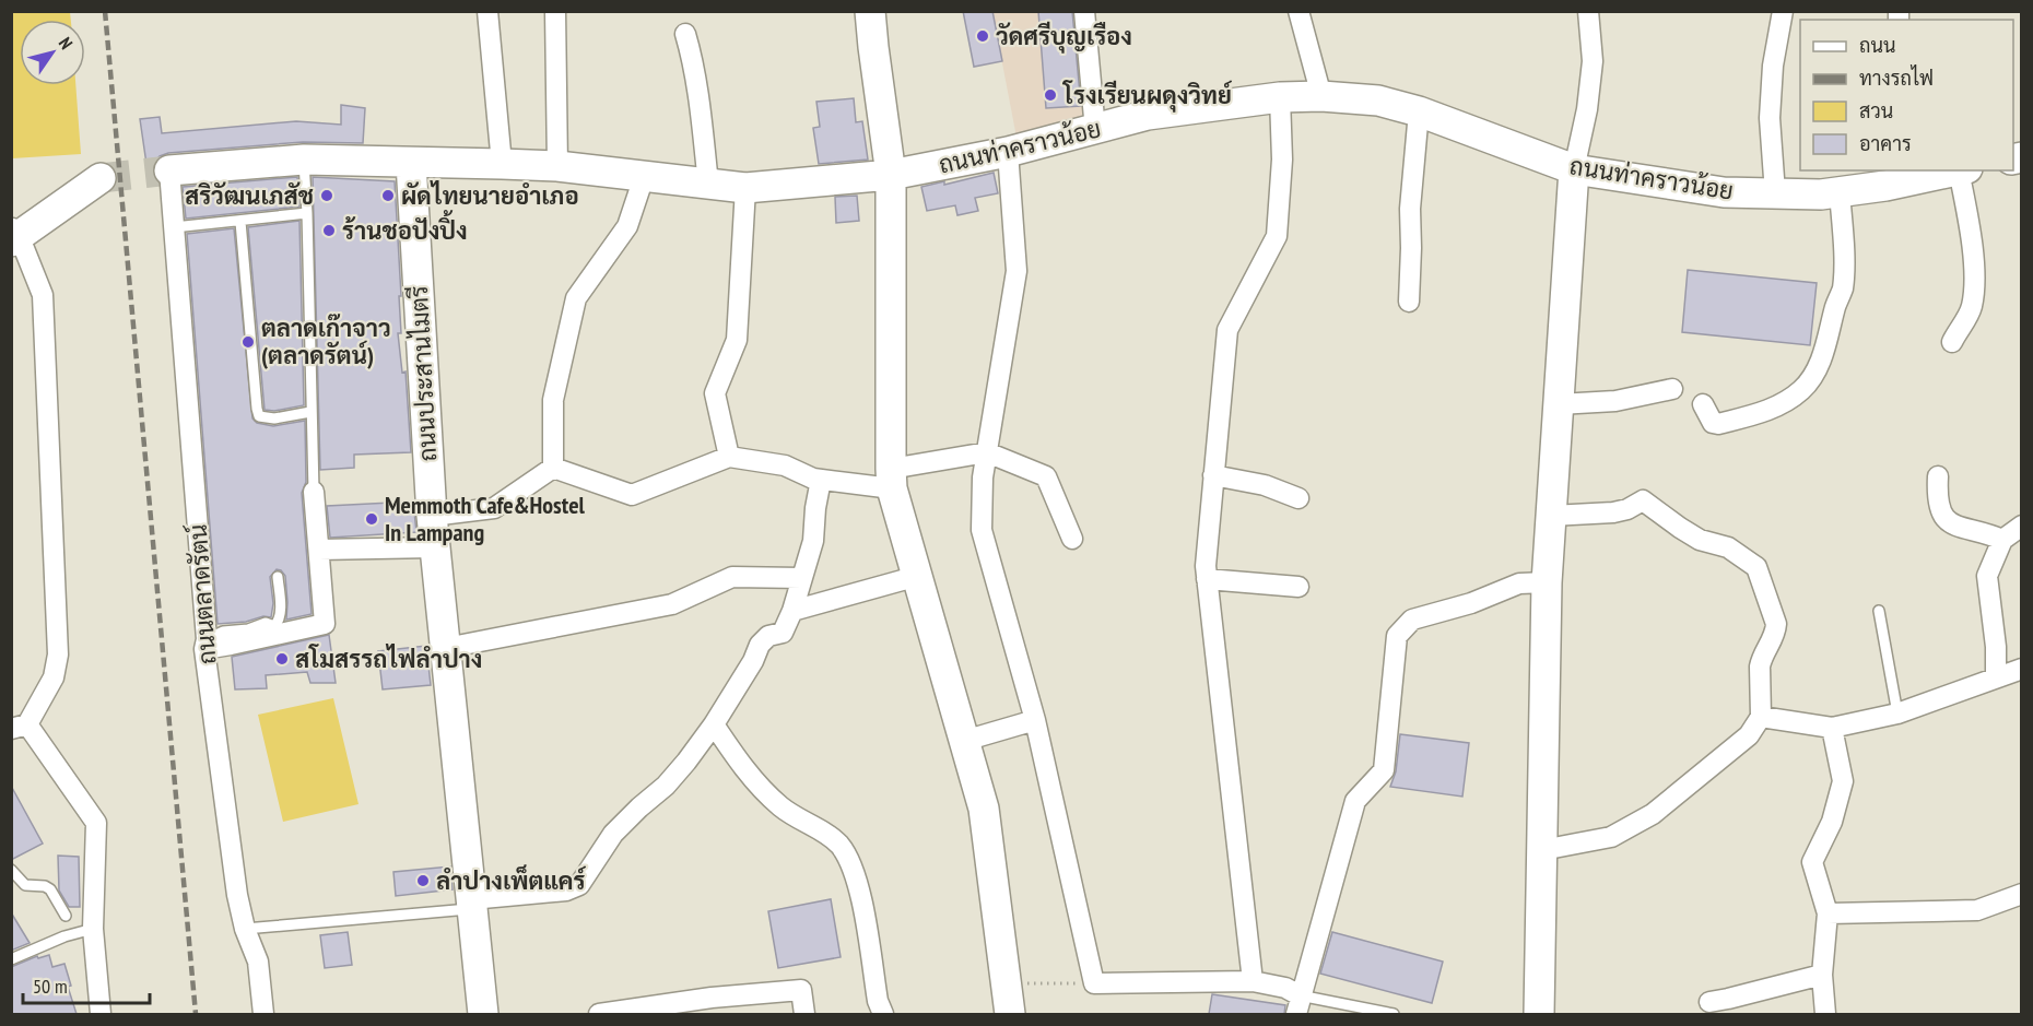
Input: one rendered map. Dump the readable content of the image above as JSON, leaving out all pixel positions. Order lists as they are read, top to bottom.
{
  "streets": {
    "street": ["ถนนท่าคราวน้อย", "ถนนประสานไมตรี", "ถนนตลาดรัตน์"]
  },
  "crossings": [
    ["ถนนท่าคราวน้อย", "ถนนประสานไมตรี"],
    ["ถนนท่าคราวน้อย", "ถนนตลาดรัตน์"]
  ],
  "places": [
    "วัดศรีบุญเรือง",
    "โรงเรียนผดุงวิทย์",
    "สริวัฒนเภสัช",
    "ผัดไทยนายอำเภอ",
    "ร้านชอปังปิ้ง",
    "ตลาดเก๊าจาว (ตลาดรัตน์)",
    "Memmoth Cafe&Hostel In Lampang",
    "สโมสรรถไฟลำปาง",
    "ลำปางเพ็ตแคร์"
  ],
  "legend": [
    "ถนน",
    "ทางรถไฟ",
    "สวน",
    "อาคาร"
  ],
  "scale_bar": "50 m",
  "north": "top right"
}
